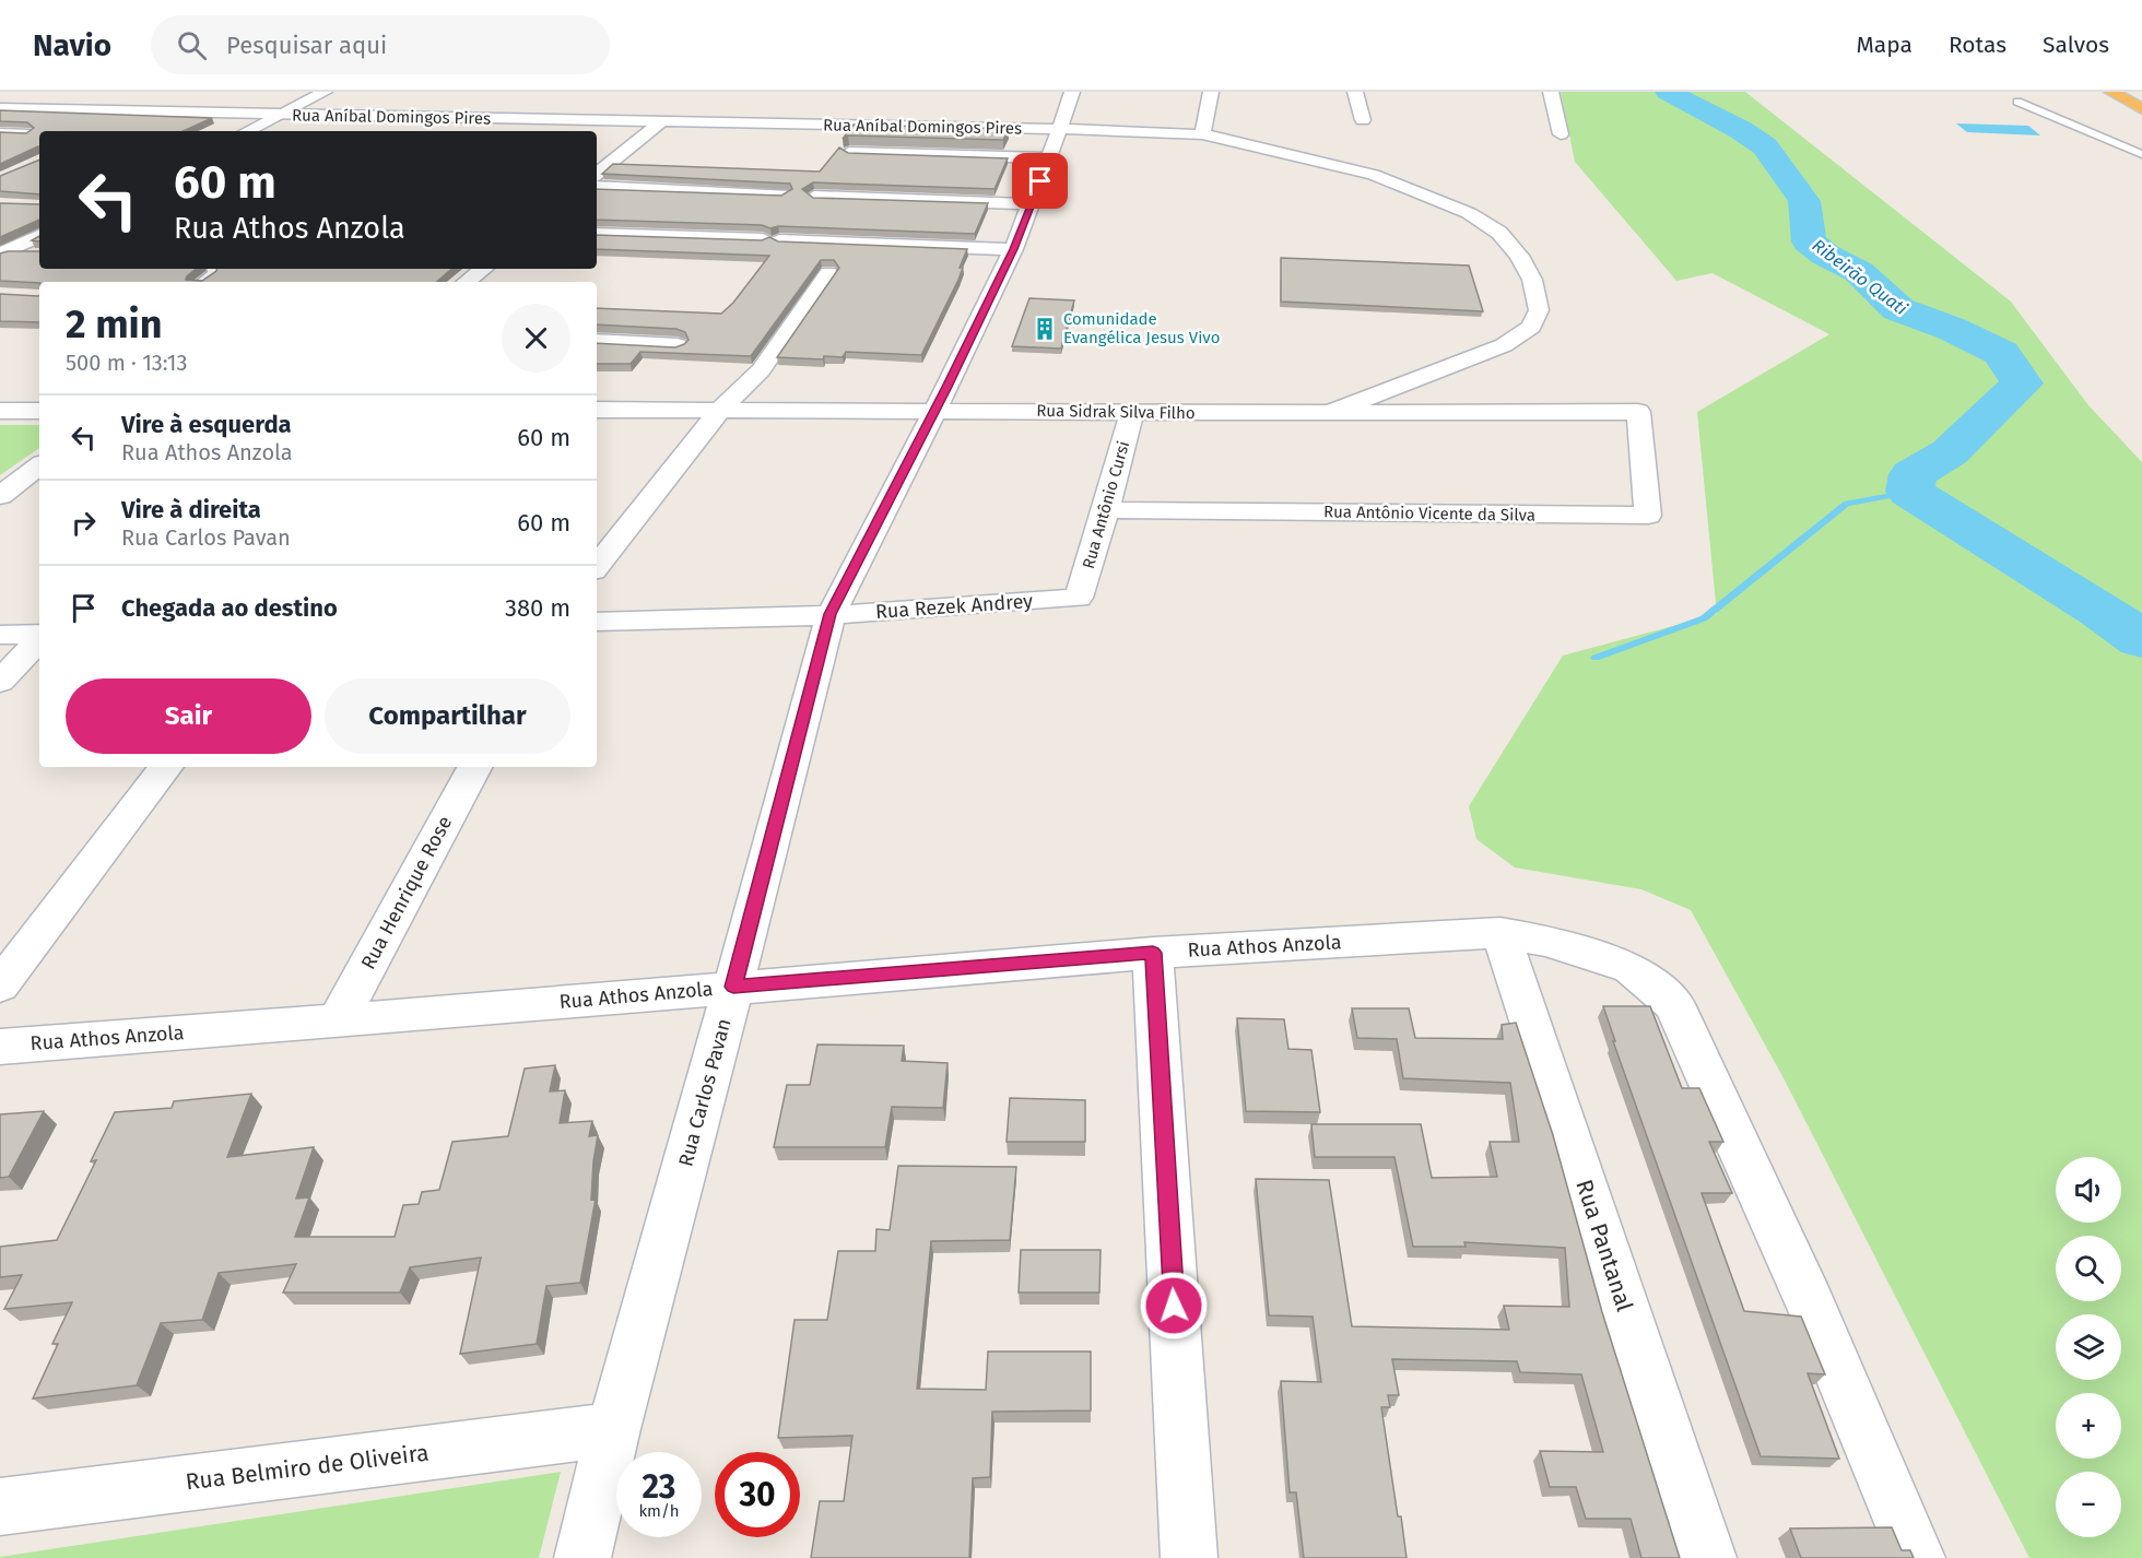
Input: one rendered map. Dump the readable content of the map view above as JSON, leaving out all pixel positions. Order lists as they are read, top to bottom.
{
  "streets": {
    "street": [
      "Rua Aníbal Domingos Pires",
      "Rua Sidrak Silva Filho",
      "Rua Antônio Cursi",
      "Rua Antônio Vicente da Silva",
      "Rua Rezek Andrey",
      "Rua Henrique Rose",
      "Rua Athos Anzola",
      "Rua Carlos Pavan",
      "Rua Pantanal",
      "Rua Belmiro de Oliveira"
    ]
  },
  "crossings": [
    ["Rua Aníbal Domingos Pires", "Rua Sidrak Silva Filho"],
    ["Rua Aníbal Domingos Pires", "Rua Carlos Pavan"],
    ["Rua Sidrak Silva Filho", "Rua Antônio Cursi"],
    ["Rua Sidrak Silva Filho", "Rua Antônio Vicente da Silva"],
    ["Rua Sidrak Silva Filho", "Rua Carlos Pavan"],
    ["Rua Antônio Cursi", "Rua Antônio Vicente da Silva"],
    ["Rua Antônio Cursi", "Rua Rezek Andrey"],
    ["Rua Rezek Andrey", "Rua Carlos Pavan"],
    ["Rua Henrique Rose", "Rua Athos Anzola"],
    ["Rua Athos Anzola", "Rua Carlos Pavan"],
    ["Rua Athos Anzola", "Rua Pantanal"],
    ["Rua Carlos Pavan", "Rua Belmiro de Oliveira"]
  ],
  "water": ["Ribeirão Quati"],
  "places": {
    "building": ["Comunidade Evangélica Jesus Vivo"]
  },
  "page": {
    "header": "Navio",
    "search": "Pesquisar aqui",
    "nav": ["Mapa", "Rotas", "Salvos"],
    "turn": ["60 m", "Rua Athos Anzola"],
    "heading": ["2 min", "500 m · 13:13"],
    "list": [
      {
        "name": "Vire à esquerda",
        "note": "Rua Athos Anzola",
        "value": "60 m"
      },
      {
        "name": "Vire à direita",
        "note": "Rua Carlos Pavan",
        "value": "60 m"
      },
      {
        "name": "Chegada ao destino",
        "value": "380 m"
      }
    ],
    "buttons": ["Sair", "Compartilhar"],
    "map_buttons": ["+", "−"],
    "speed": "23 km/h",
    "limit": "30"
  }
}
